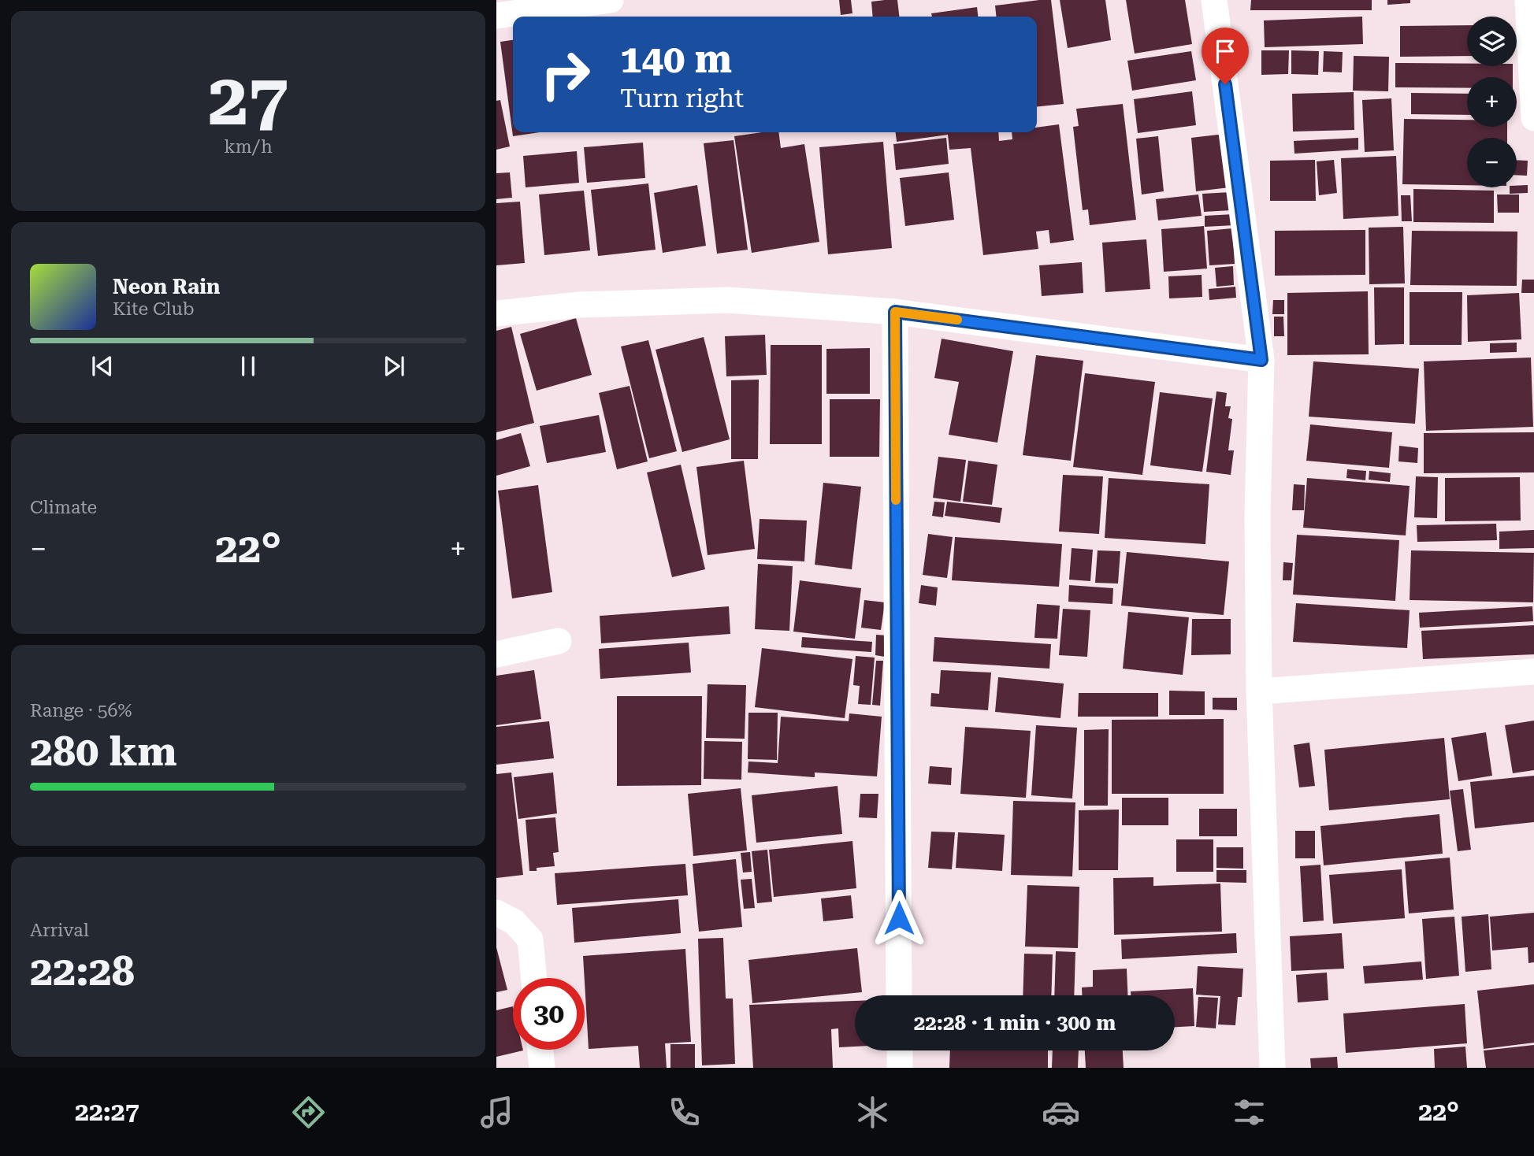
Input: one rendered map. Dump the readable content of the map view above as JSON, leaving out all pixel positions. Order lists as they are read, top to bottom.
{
  "page": {
    "tile": [
      ["27", "km/h"],
      "Climate",
      ["Range · 56%", "280 km"],
      ["Arrival", "22:28"]
    ],
    "map_buttons": ["+", "−"],
    "turn": ["140 m", "Turn right"],
    "song": ["Neon Rain", "Kite Club"],
    "heat": ["−", "22°", "+"],
    "limit": "30",
    "trip": "22:28 · 1 min · 300 m",
    "tabs": ["22:27", "22°"]
  }
}
